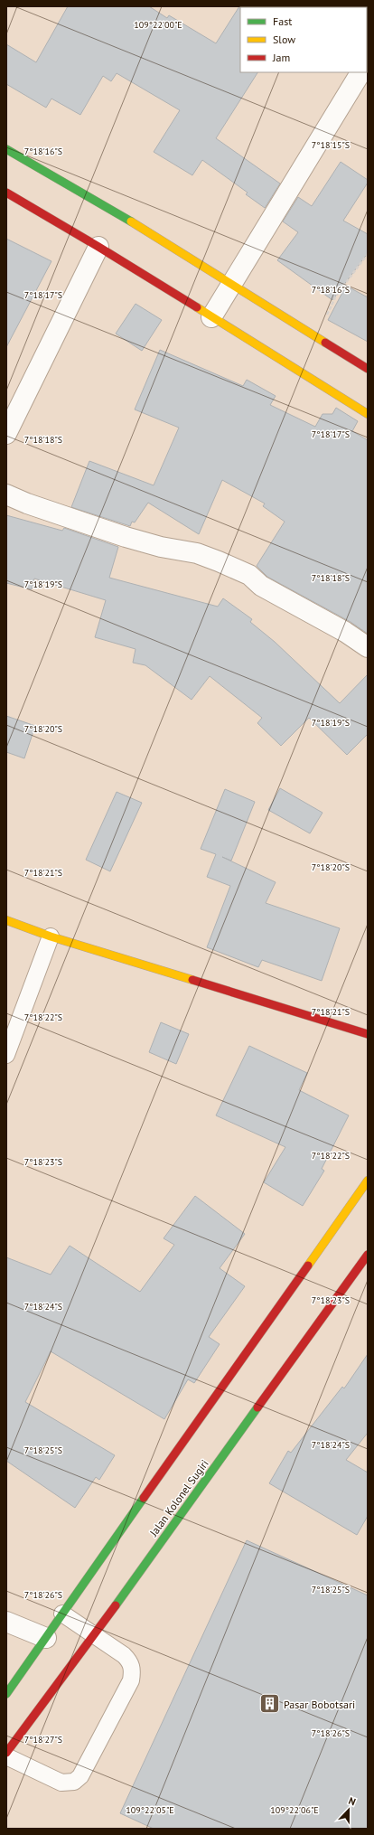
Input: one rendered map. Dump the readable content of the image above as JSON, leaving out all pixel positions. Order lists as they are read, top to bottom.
{
  "streets": {
    "main road": ["Jalan Kolonel Sugiri"]
  },
  "places": {
    "building": ["Pasar Bobotsari"]
  },
  "legend": ["Fast", "Slow", "Jam"],
  "north": "top",
  "coordinates": [
    "109°22'00\"E",
    "7°18'15\"S",
    "7°18'16\"S",
    "7°18'17\"S",
    "7°18'18\"S",
    "7°18'19\"S",
    "7°18'20\"S",
    "7°18'21\"S",
    "7°18'22\"S",
    "7°18'23\"S",
    "7°18'24\"S",
    "7°18'25\"S",
    "7°18'26\"S",
    "7°18'27\"S",
    "109°22'05\"E",
    "109°22'06\"E"
  ]
}
